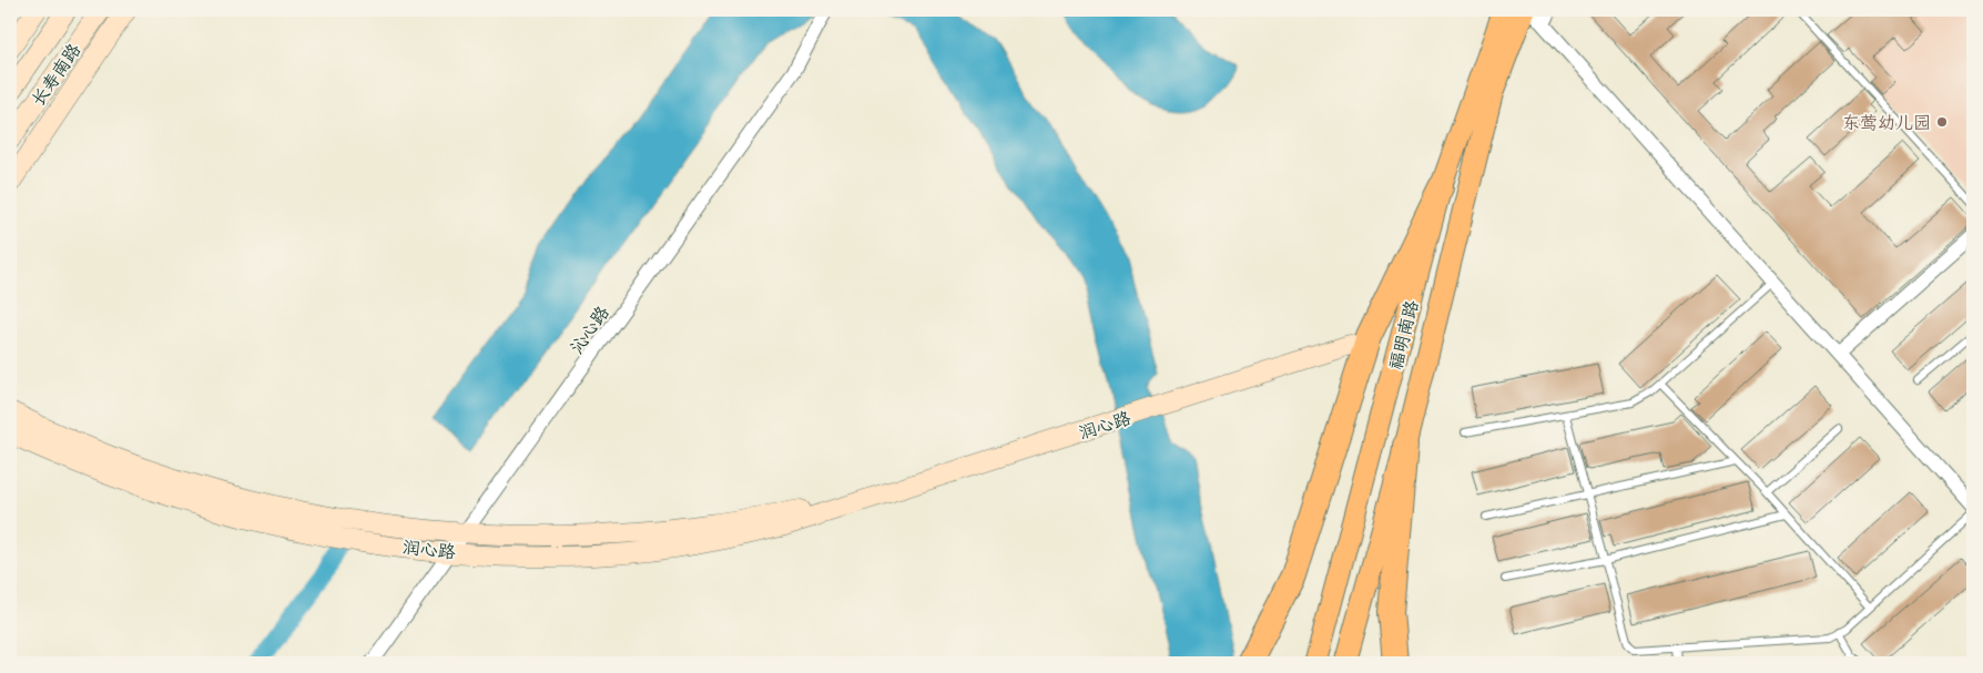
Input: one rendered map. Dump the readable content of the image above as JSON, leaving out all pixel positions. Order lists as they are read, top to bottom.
{
  "streets": {
    "main road": ["福明南路"],
    "street": ["长寿南路", "沁心路", "润心路"]
  },
  "crossings": [
    ["沁心路", "润心路"]
  ],
  "places": ["东莺幼儿园"]
}
